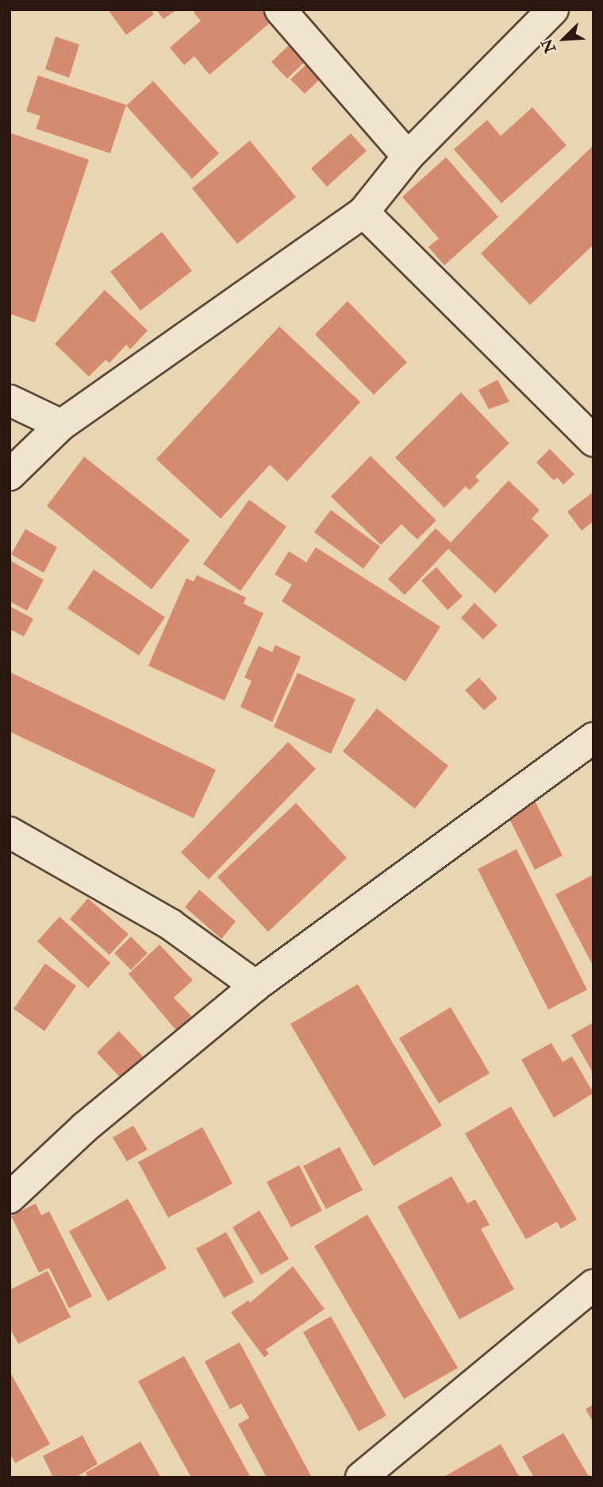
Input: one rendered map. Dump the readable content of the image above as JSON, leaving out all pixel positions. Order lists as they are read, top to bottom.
{
  "north": "bottom left"
}
